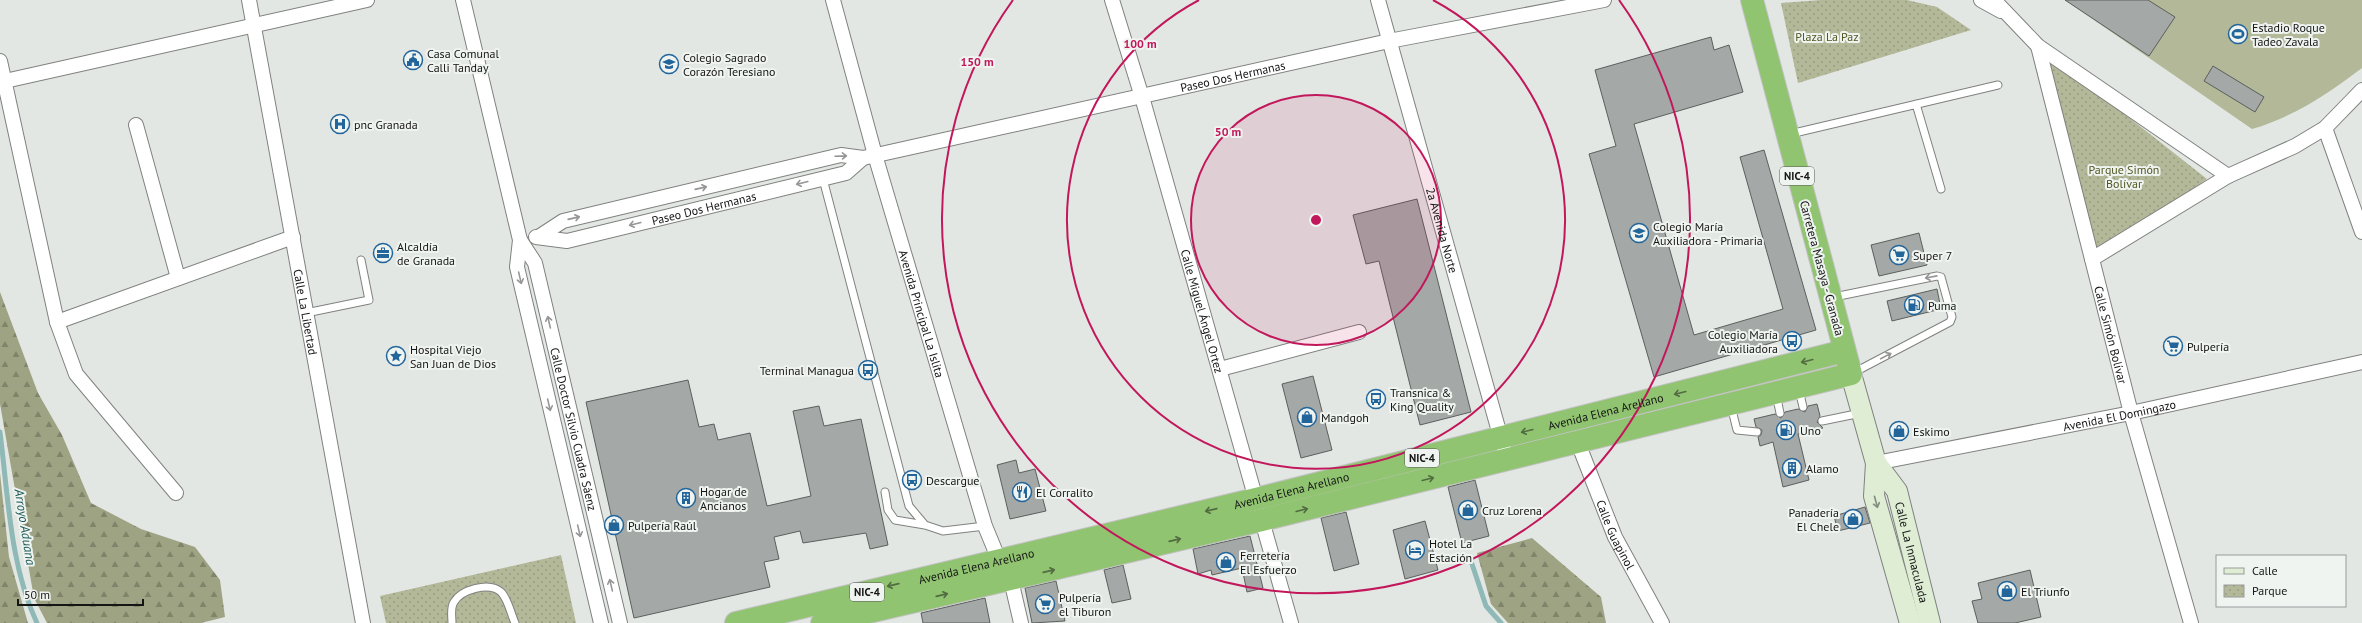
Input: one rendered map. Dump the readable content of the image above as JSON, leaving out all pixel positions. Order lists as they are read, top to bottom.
{
  "streets": {
    "highway": ["NIC-4", "Carretera Masaya - Granada", "Avenida Elena Arellano"],
    "main road": ["Calle La Inmaculada"],
    "street": [
      "Paseo Dos Hermanas",
      "2a Avenida Norte",
      "Calle La Libertad",
      "Calle Miguel Ángel Ortez",
      "Avenida Principal La Islita",
      "Calle Simón Bolívar",
      "Avenida El Domingazo",
      "Calle Doctor Silvio Cuadra Sáenz",
      "Calle Guapinol"
    ]
  },
  "crossings": [
    ["Paseo Dos Hermanas", "2a Avenida Norte"],
    ["Paseo Dos Hermanas", "Calle Miguel Ángel Ortez"],
    ["Paseo Dos Hermanas", "Avenida Principal La Islita"],
    ["Paseo Dos Hermanas", "Calle Doctor Silvio Cuadra Sáenz"],
    ["2a Avenida Norte", "Avenida Elena Arellano"],
    ["Carretera Masaya - Granada", "Avenida Elena Arellano"],
    ["Carretera Masaya - Granada", "Calle La Inmaculada"],
    ["Calle Miguel Ángel Ortez", "Avenida Elena Arellano"],
    ["Avenida Principal La Islita", "Avenida Elena Arellano"],
    ["Calle Simón Bolívar", "Avenida El Domingazo"],
    ["Avenida Elena Arellano", "Calle Guapinol"],
    ["Avenida Elena Arellano", "Calle La Inmaculada"],
    ["Avenida El Domingazo", "Calle La Inmaculada"]
  ],
  "water": ["Arroyo Aduana"],
  "parks": ["Plaza La Paz", "Parque Simón Bolívar"],
  "places": {
    "sports": ["Estadio Roque Tadeo Zavala"],
    "public building": ["Casa Comunal Calli Tanday"],
    "school or university": ["Colegio Sagrado Corazón Teresiano", "Colegio María Auxiliadora - Primaria"],
    "hospital": ["pnc Granada"],
    "office": ["Alcaldía de Granada"],
    "supermarket": ["Super 7", "Pulpería", "Pulpería el Tiburon"],
    "fuel station": ["Puma", "Uno"],
    "bus stop": [
      "Colegio María Auxiliadora",
      "Terminal Managua",
      "Transnica & King Quality",
      "Descargue"
    ],
    "place": ["Hospital Viejo San Juan de Dios"],
    "shop": [
      "Mandgoh",
      "Eskimo",
      "Cruz Lorena",
      "Panadería El Chele",
      "Pulpería Raúl",
      "Ferretería El Esfuerzo",
      "El Triunfo"
    ],
    "building": ["Alamo", "Hogar de Ancianos"],
    "restaurant": ["El Corralito"],
    "hotel": ["Hotel La Estación"]
  },
  "legend": ["Calle", "Parque"],
  "scale_bar": "50 m",
  "rings": ["100 m", "150 m", "50 m"]
}
